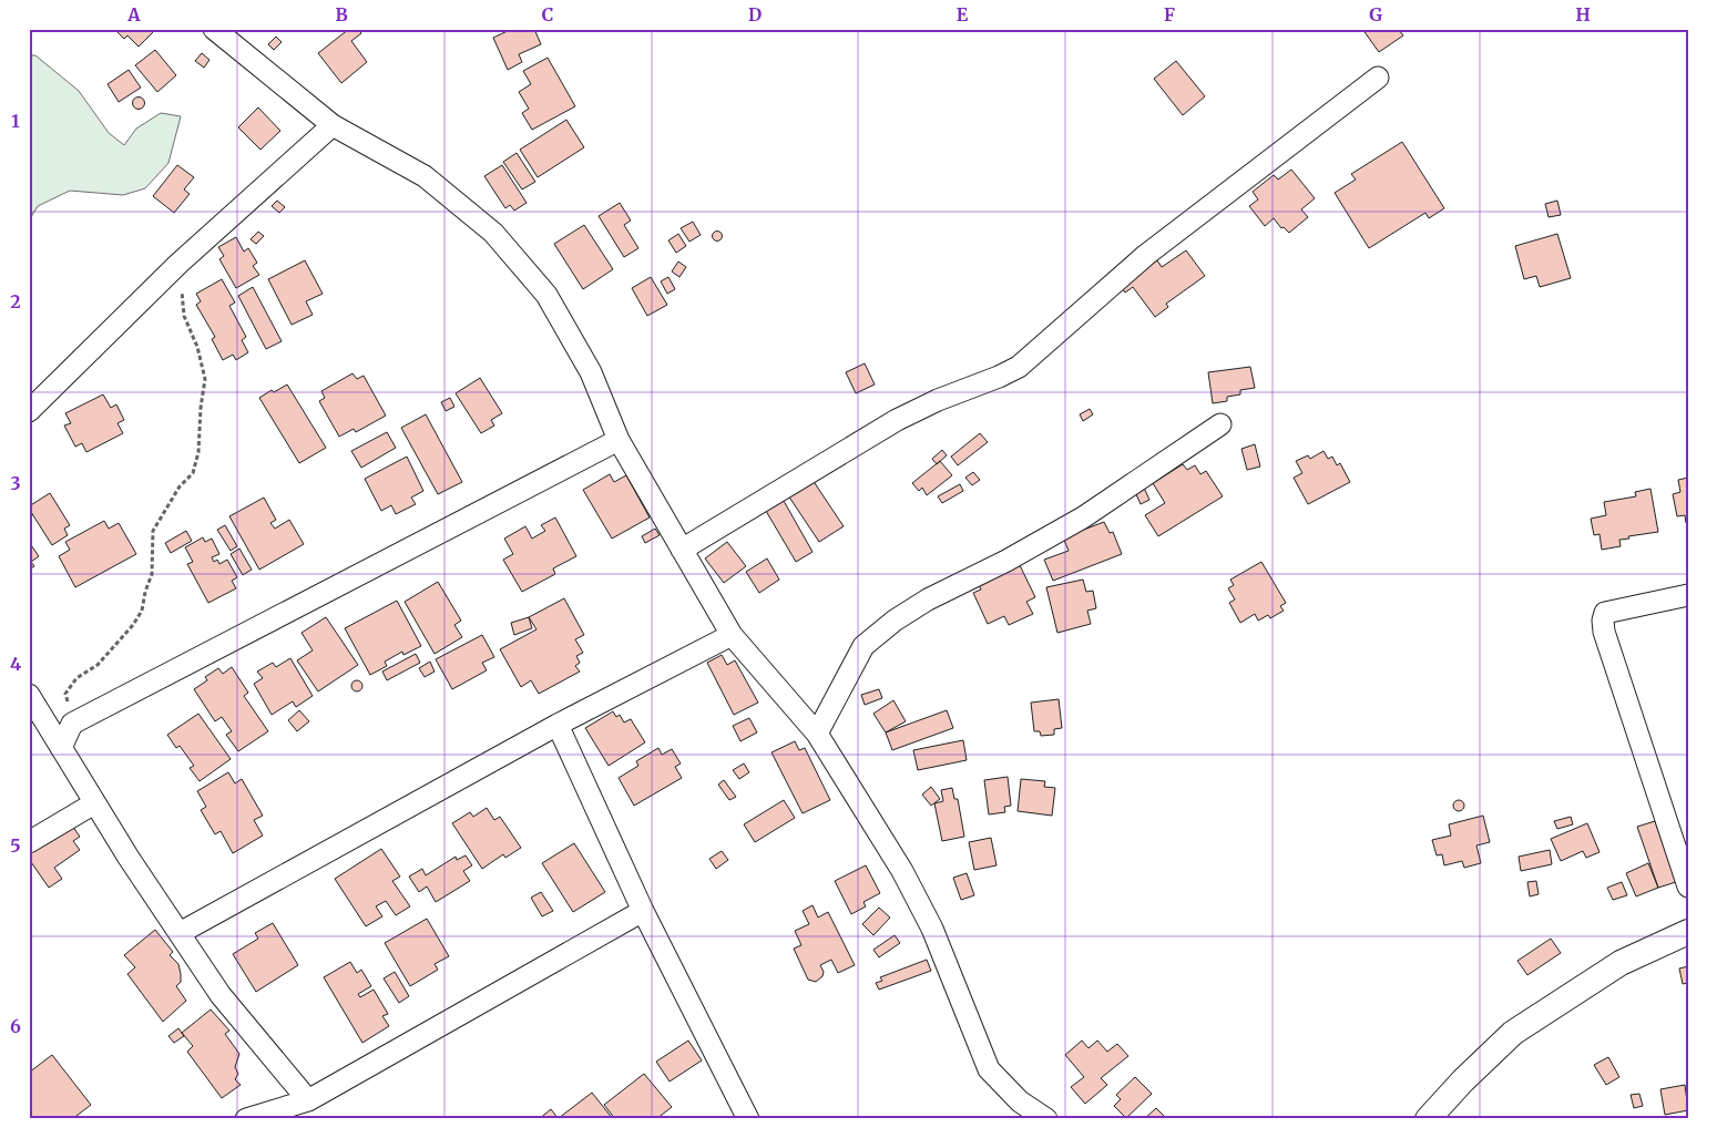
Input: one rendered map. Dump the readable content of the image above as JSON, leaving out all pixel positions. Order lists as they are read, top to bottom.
{
  "grid": {
    "columns": [
      "A",
      "B",
      "C",
      "D",
      "E",
      "F",
      "G",
      "H"
    ],
    "rows": [
      "1",
      "2",
      "3",
      "4",
      "5",
      "6"
    ]
  }
}
